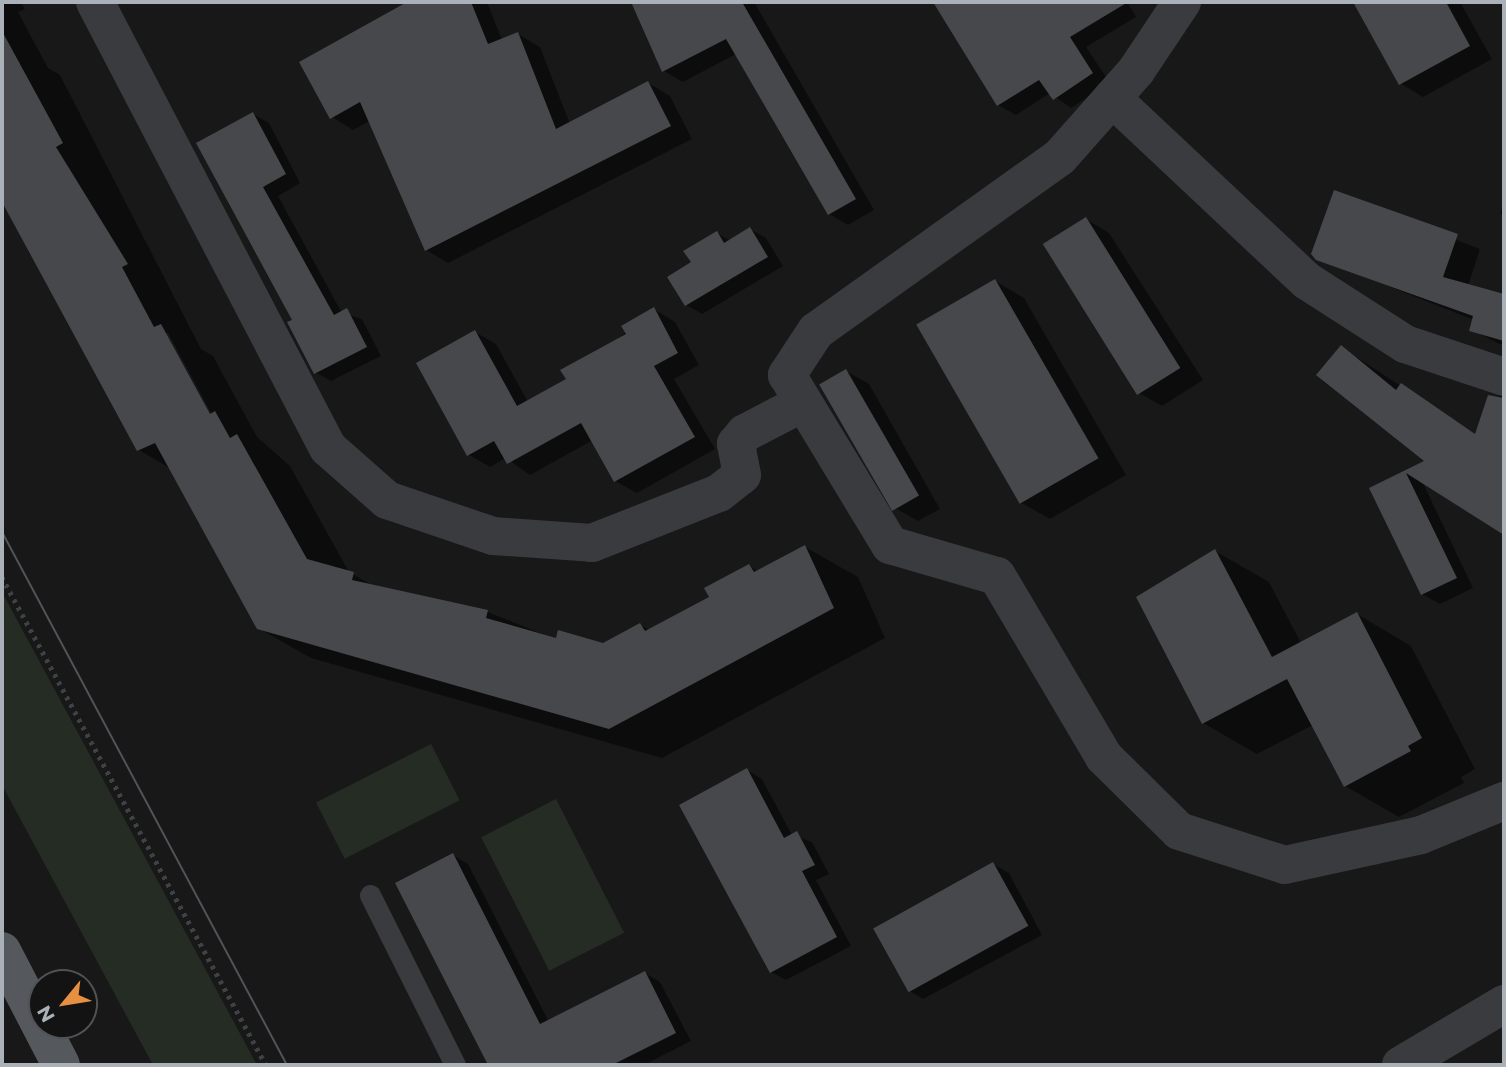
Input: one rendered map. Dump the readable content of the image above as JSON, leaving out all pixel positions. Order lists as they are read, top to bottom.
{
  "north": "bottom left"
}
